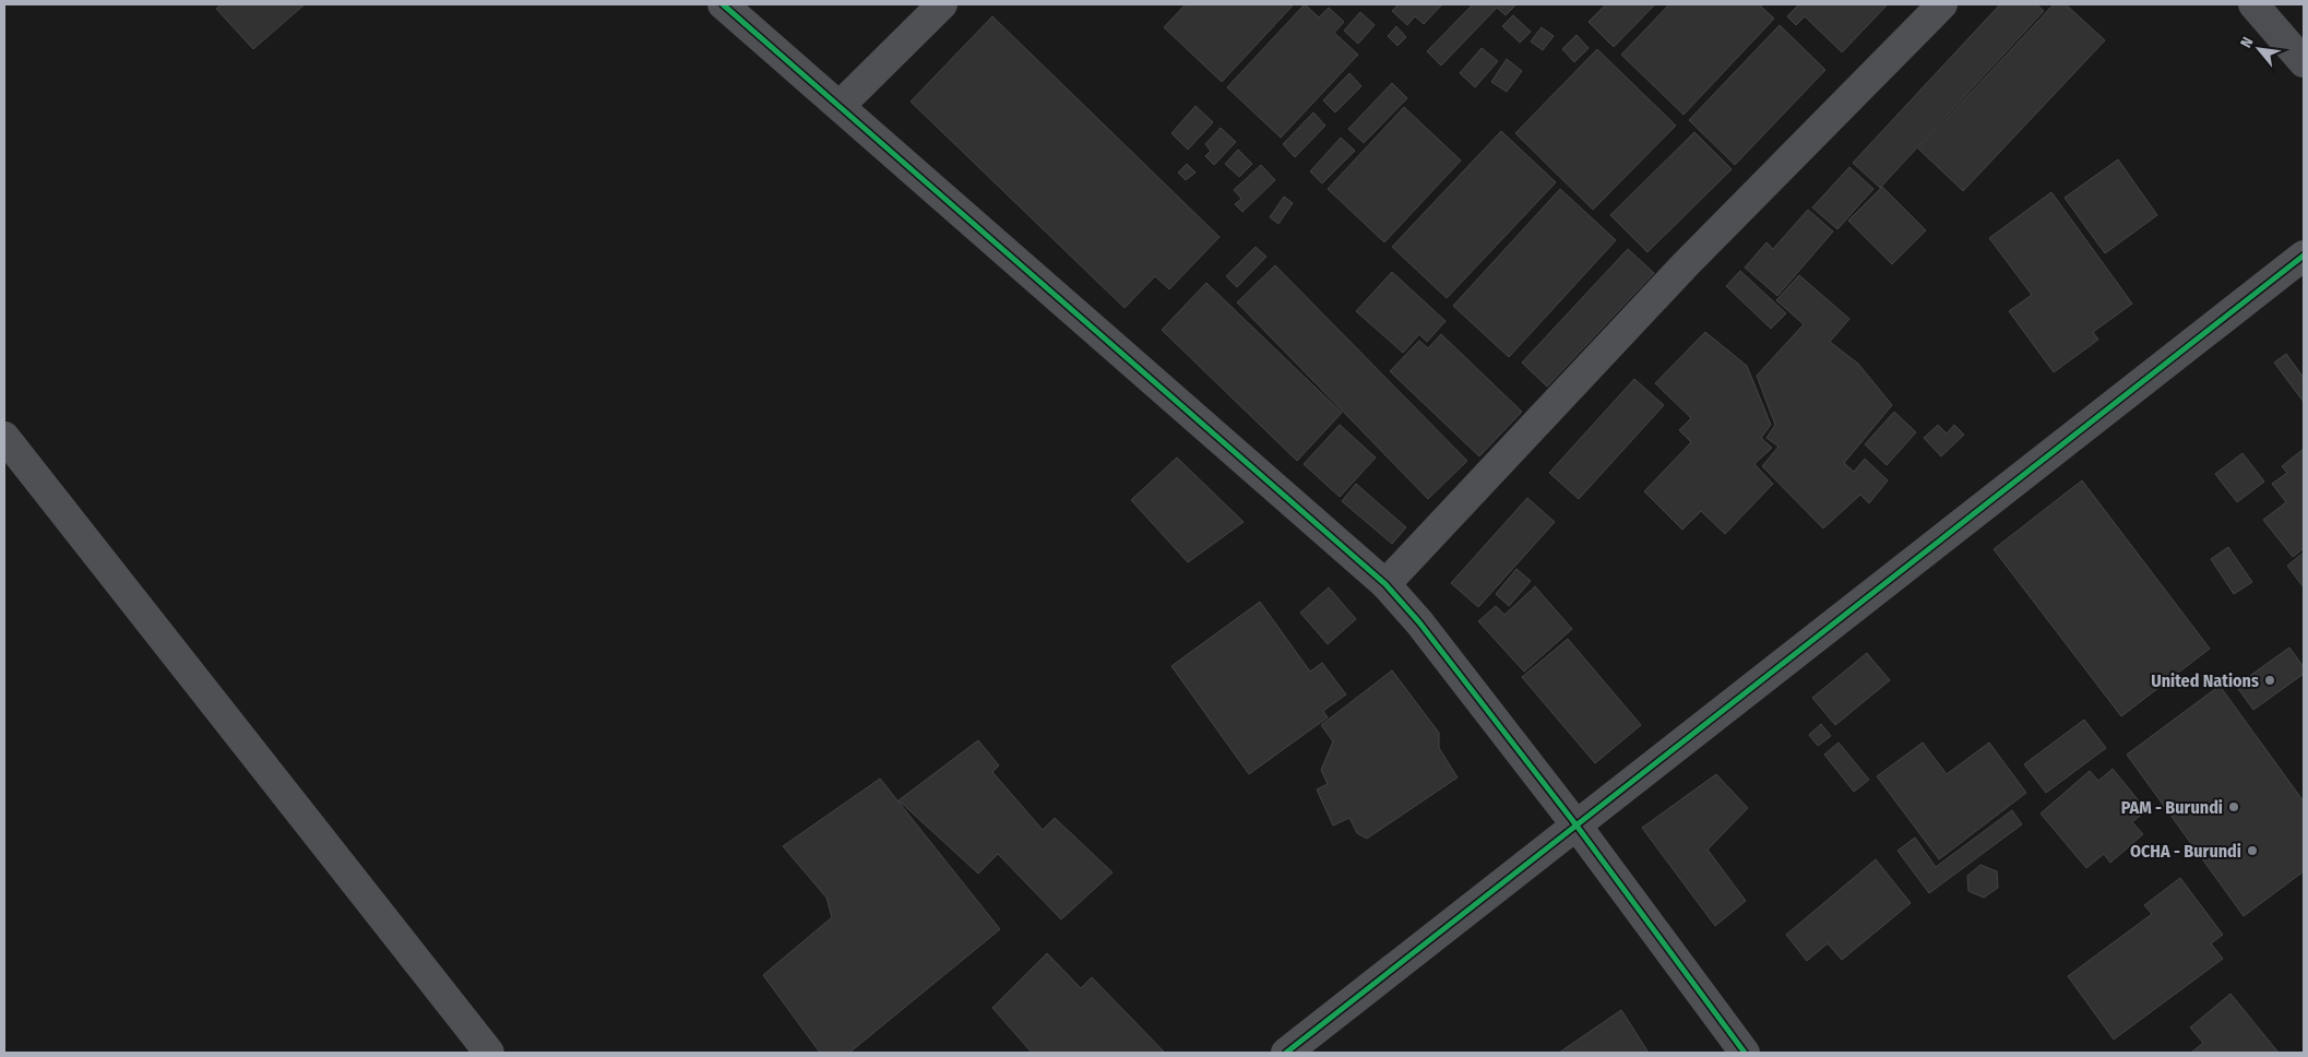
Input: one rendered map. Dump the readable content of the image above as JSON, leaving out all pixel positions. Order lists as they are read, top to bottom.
{
  "places": ["United Nations", "PAM - Burundi", "OCHA - Burundi"],
  "north": "top left"
}
